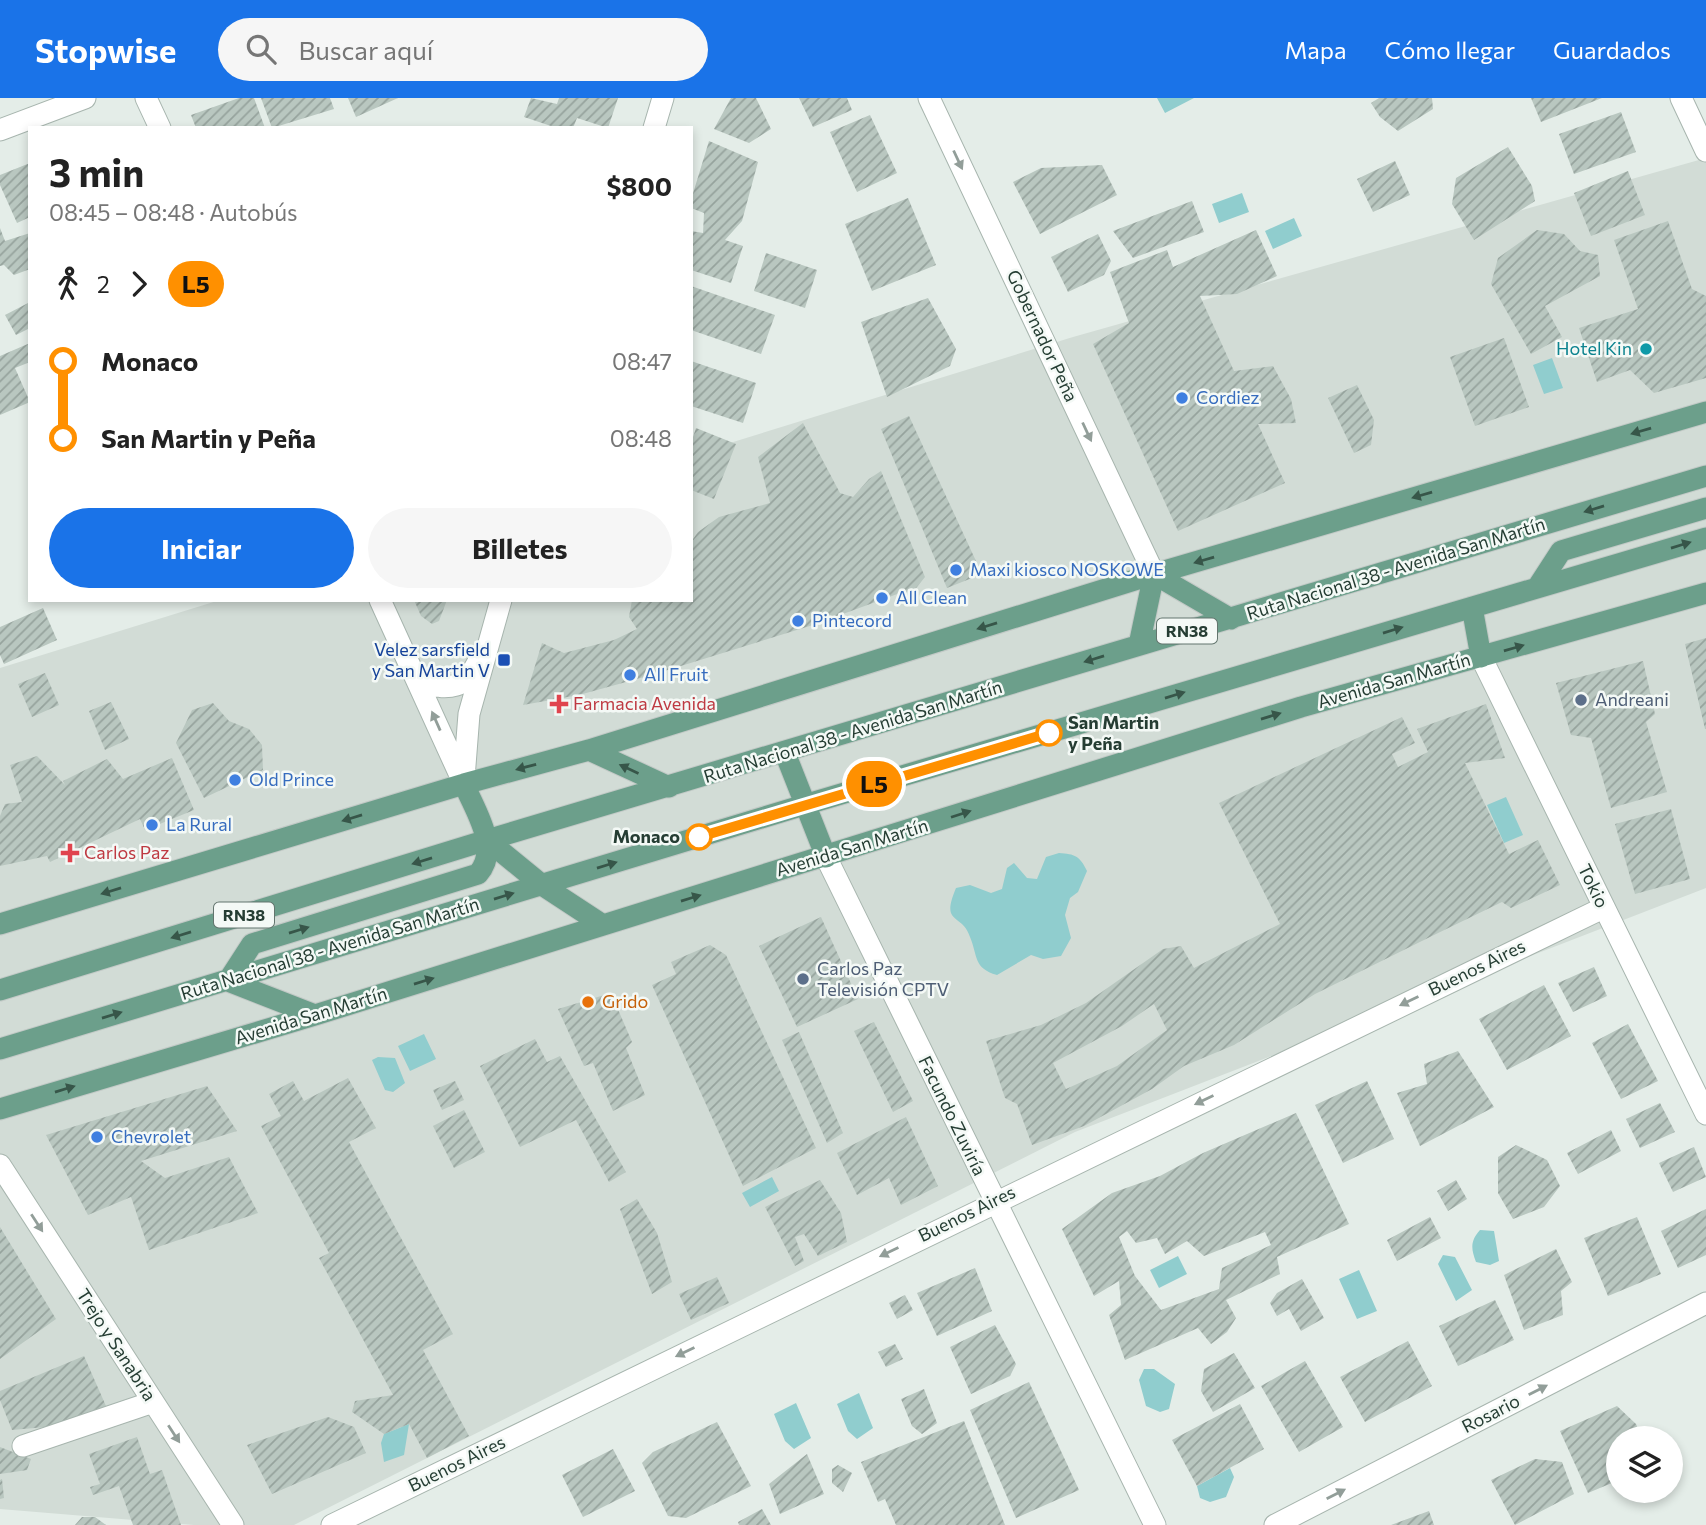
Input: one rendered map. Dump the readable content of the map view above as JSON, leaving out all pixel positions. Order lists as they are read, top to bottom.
{
  "streets": {
    "main road": ["Ruta Nacional 38 - Avenida San Martín", "RN38", "Avenida San Martín"],
    "street": [
      "Gobernador Peña",
      "Tokio",
      "Buenos Aires",
      "Facundo Zuviría",
      "Trejo y Sanabria",
      "Rosario"
    ]
  },
  "crossings": [
    ["Avenida San Martín", "Tokio"],
    ["Avenida San Martín", "Facundo Zuviría"],
    ["Tokio", "Buenos Aires"],
    ["Buenos Aires", "Facundo Zuviría"]
  ],
  "one_way": [
    "Gobernador Peña",
    "Buenos Aires",
    "Trejo y Sanabria",
    "Rosario"
  ],
  "places": {
    "other": [
      "Hotel Kin",
      "Cordiez",
      "Maxi kiosco NOSKOWE",
      "All Clean",
      "Pintecord",
      "All Fruit",
      "Andreani",
      "San Martin y Peña",
      "Old Prince",
      "La Rural",
      "Monaco",
      "Carlos Paz Televisión CPTV",
      "Grido",
      "Chevrolet"
    ],
    "transit": ["Velez sarsfield y San Martin V"],
    "health": ["Farmacia Avenida", "Carlos Paz"]
  },
  "lines": ["bus line L5"],
  "page": {
    "header": "Stopwise",
    "search": "Buscar aquí",
    "nav": ["Mapa", "Cómo llegar", "Guardados"],
    "on_map": "L5",
    "heading": ["3 min", "08:45 – 08:48 · Autobús", "$800"],
    "legs": ["2", "L5"],
    "list": [
      {
        "name": "Monaco",
        "value": "08:47"
      },
      {
        "name": "San Martin y Peña",
        "value": "08:48"
      }
    ],
    "buttons": ["Iniciar", "Billetes"]
  }
}
